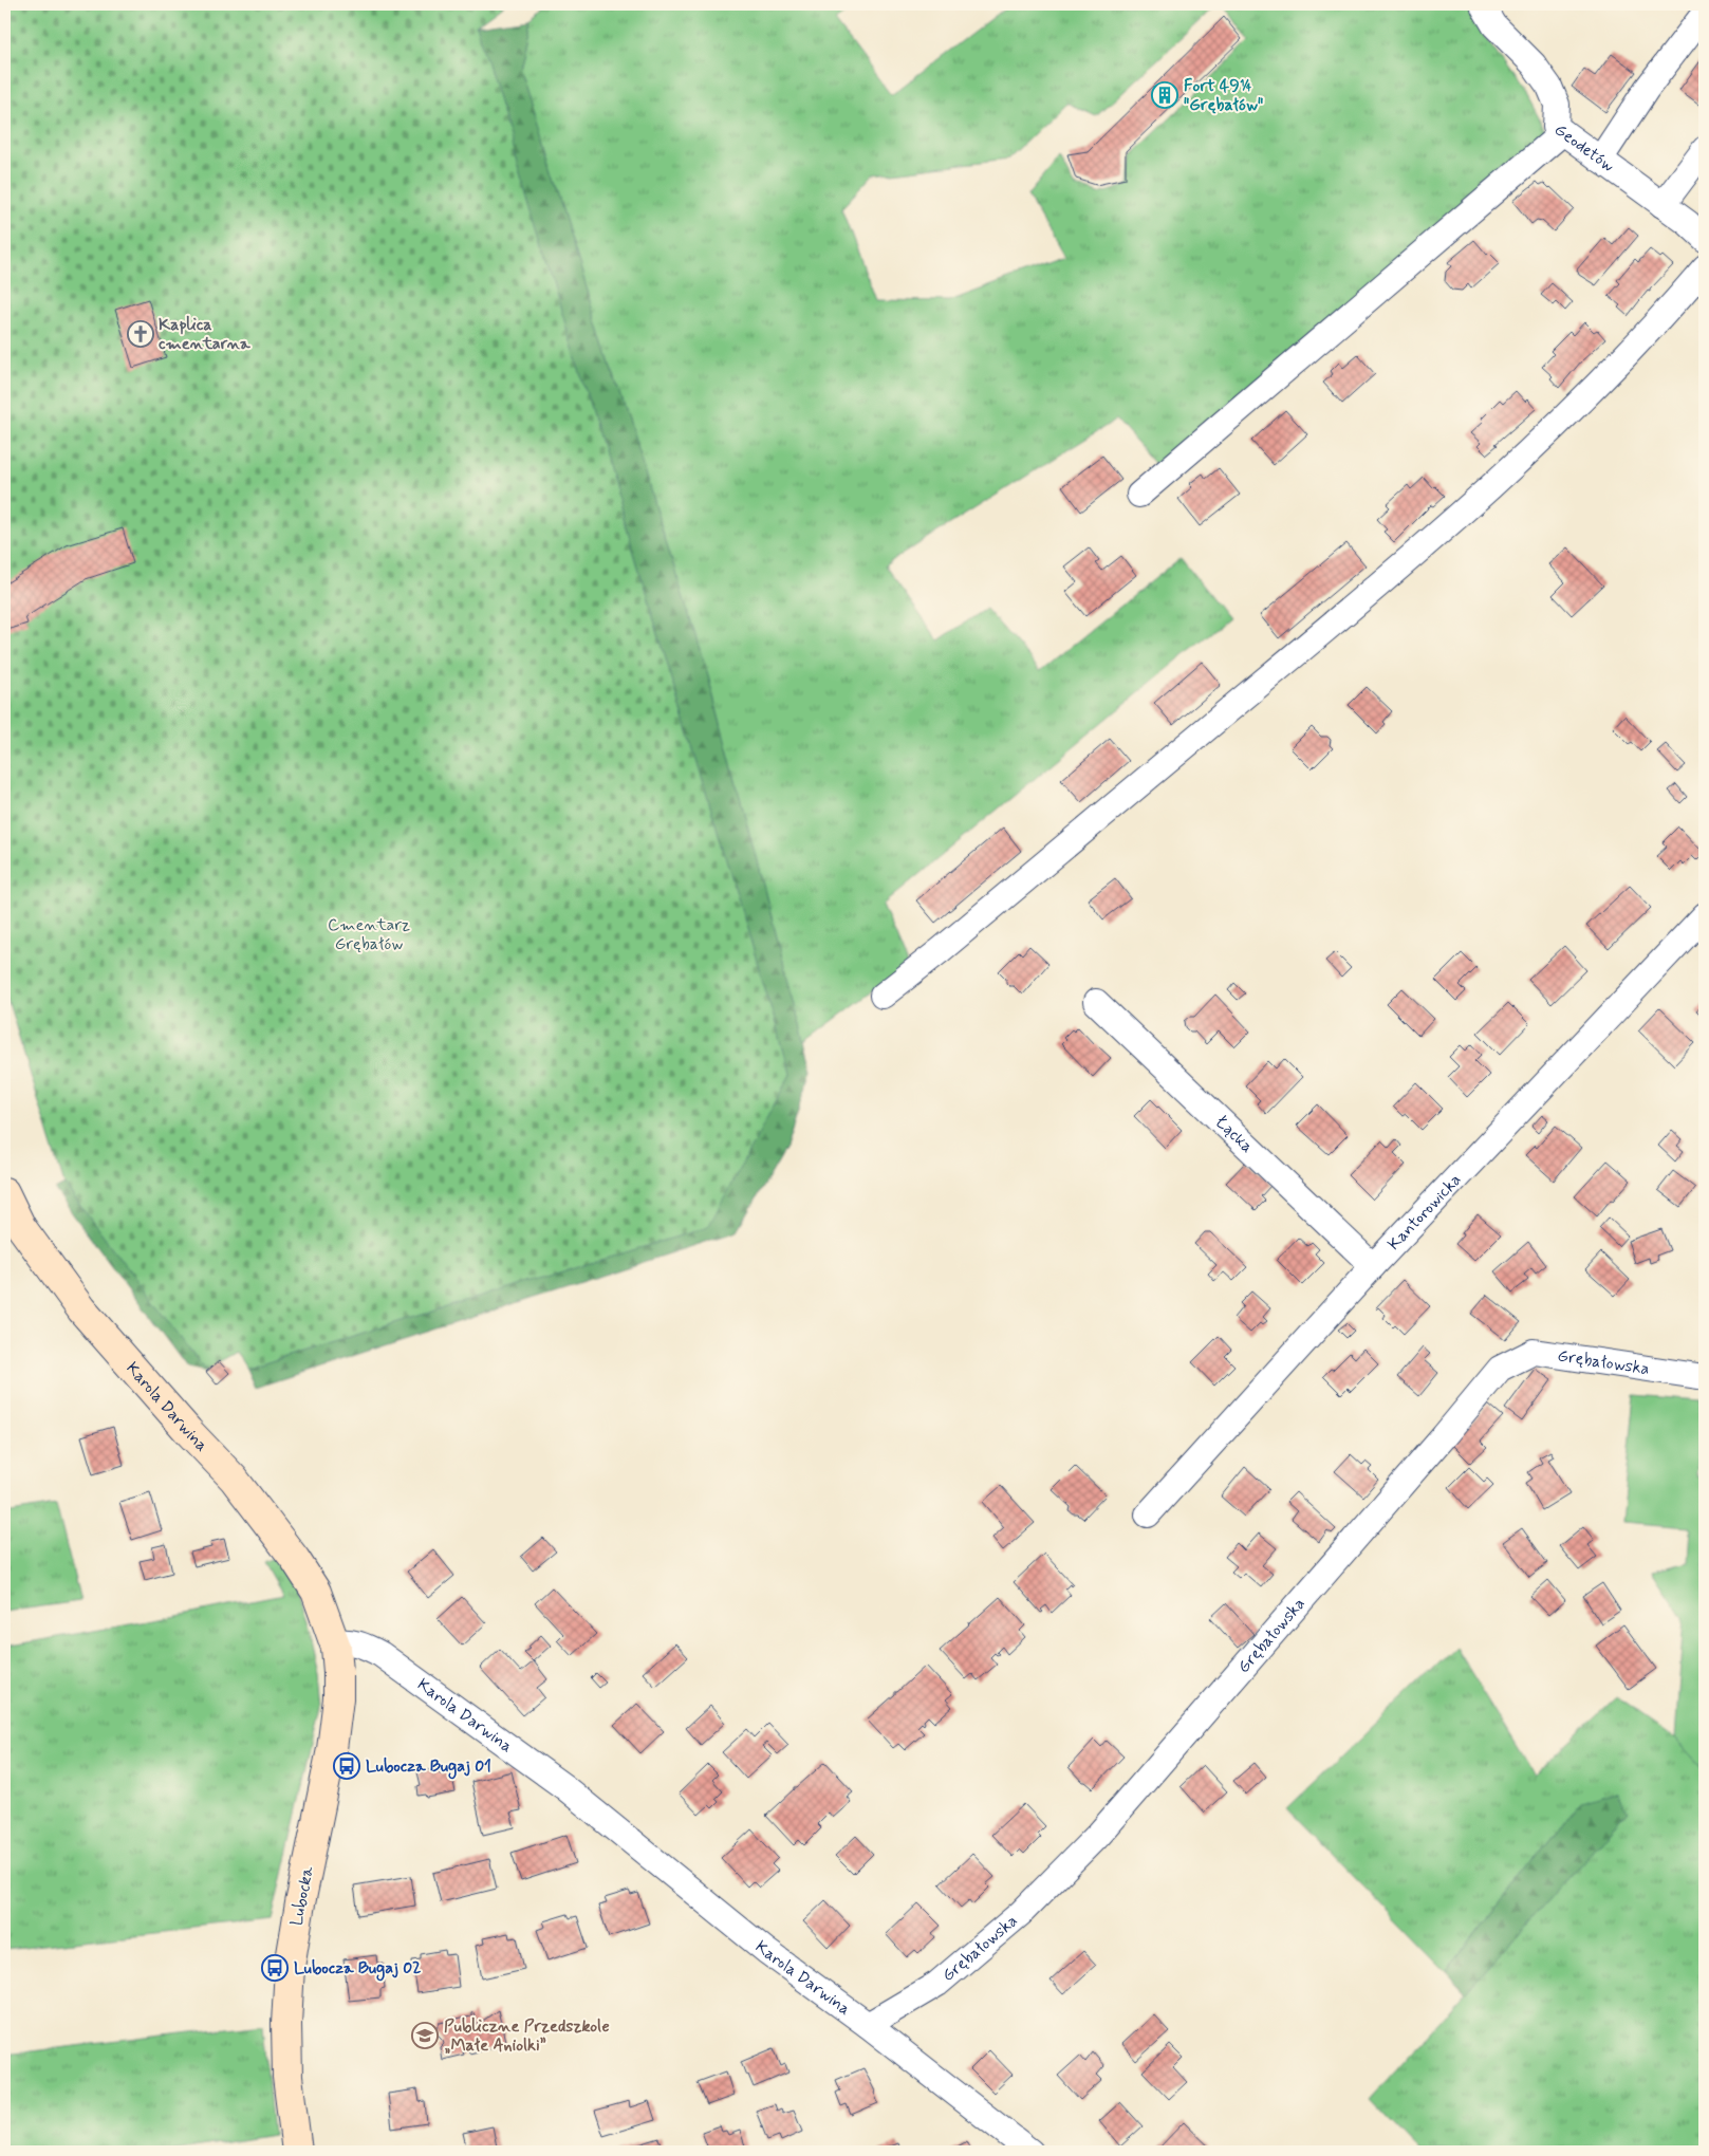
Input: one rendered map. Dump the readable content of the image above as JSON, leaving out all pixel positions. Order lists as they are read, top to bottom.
{
  "streets": {
    "street": [
      "Geodetów",
      "Łącka",
      "Kantorowicka",
      "Grębałowska",
      "Karola Darwina",
      "Lubocka"
    ]
  },
  "crossings": [
    ["Łącka", "Kantorowicka"],
    ["Grębałowska", "Karola Darwina"],
    ["Karola Darwina", "Lubocka"]
  ],
  "parks": ["Cmentarz Grębałów"],
  "places": {
    "building": ["Fort 49¼ \"Grębałów\""],
    "church": ["Kaplica cmentarna"],
    "bus stop": ["Lubocza Bugaj 01", "Lubocza Bugaj 02"],
    "school or university": ["Publiczne Przedszkole „Małe Aniolki”"]
  }
}
